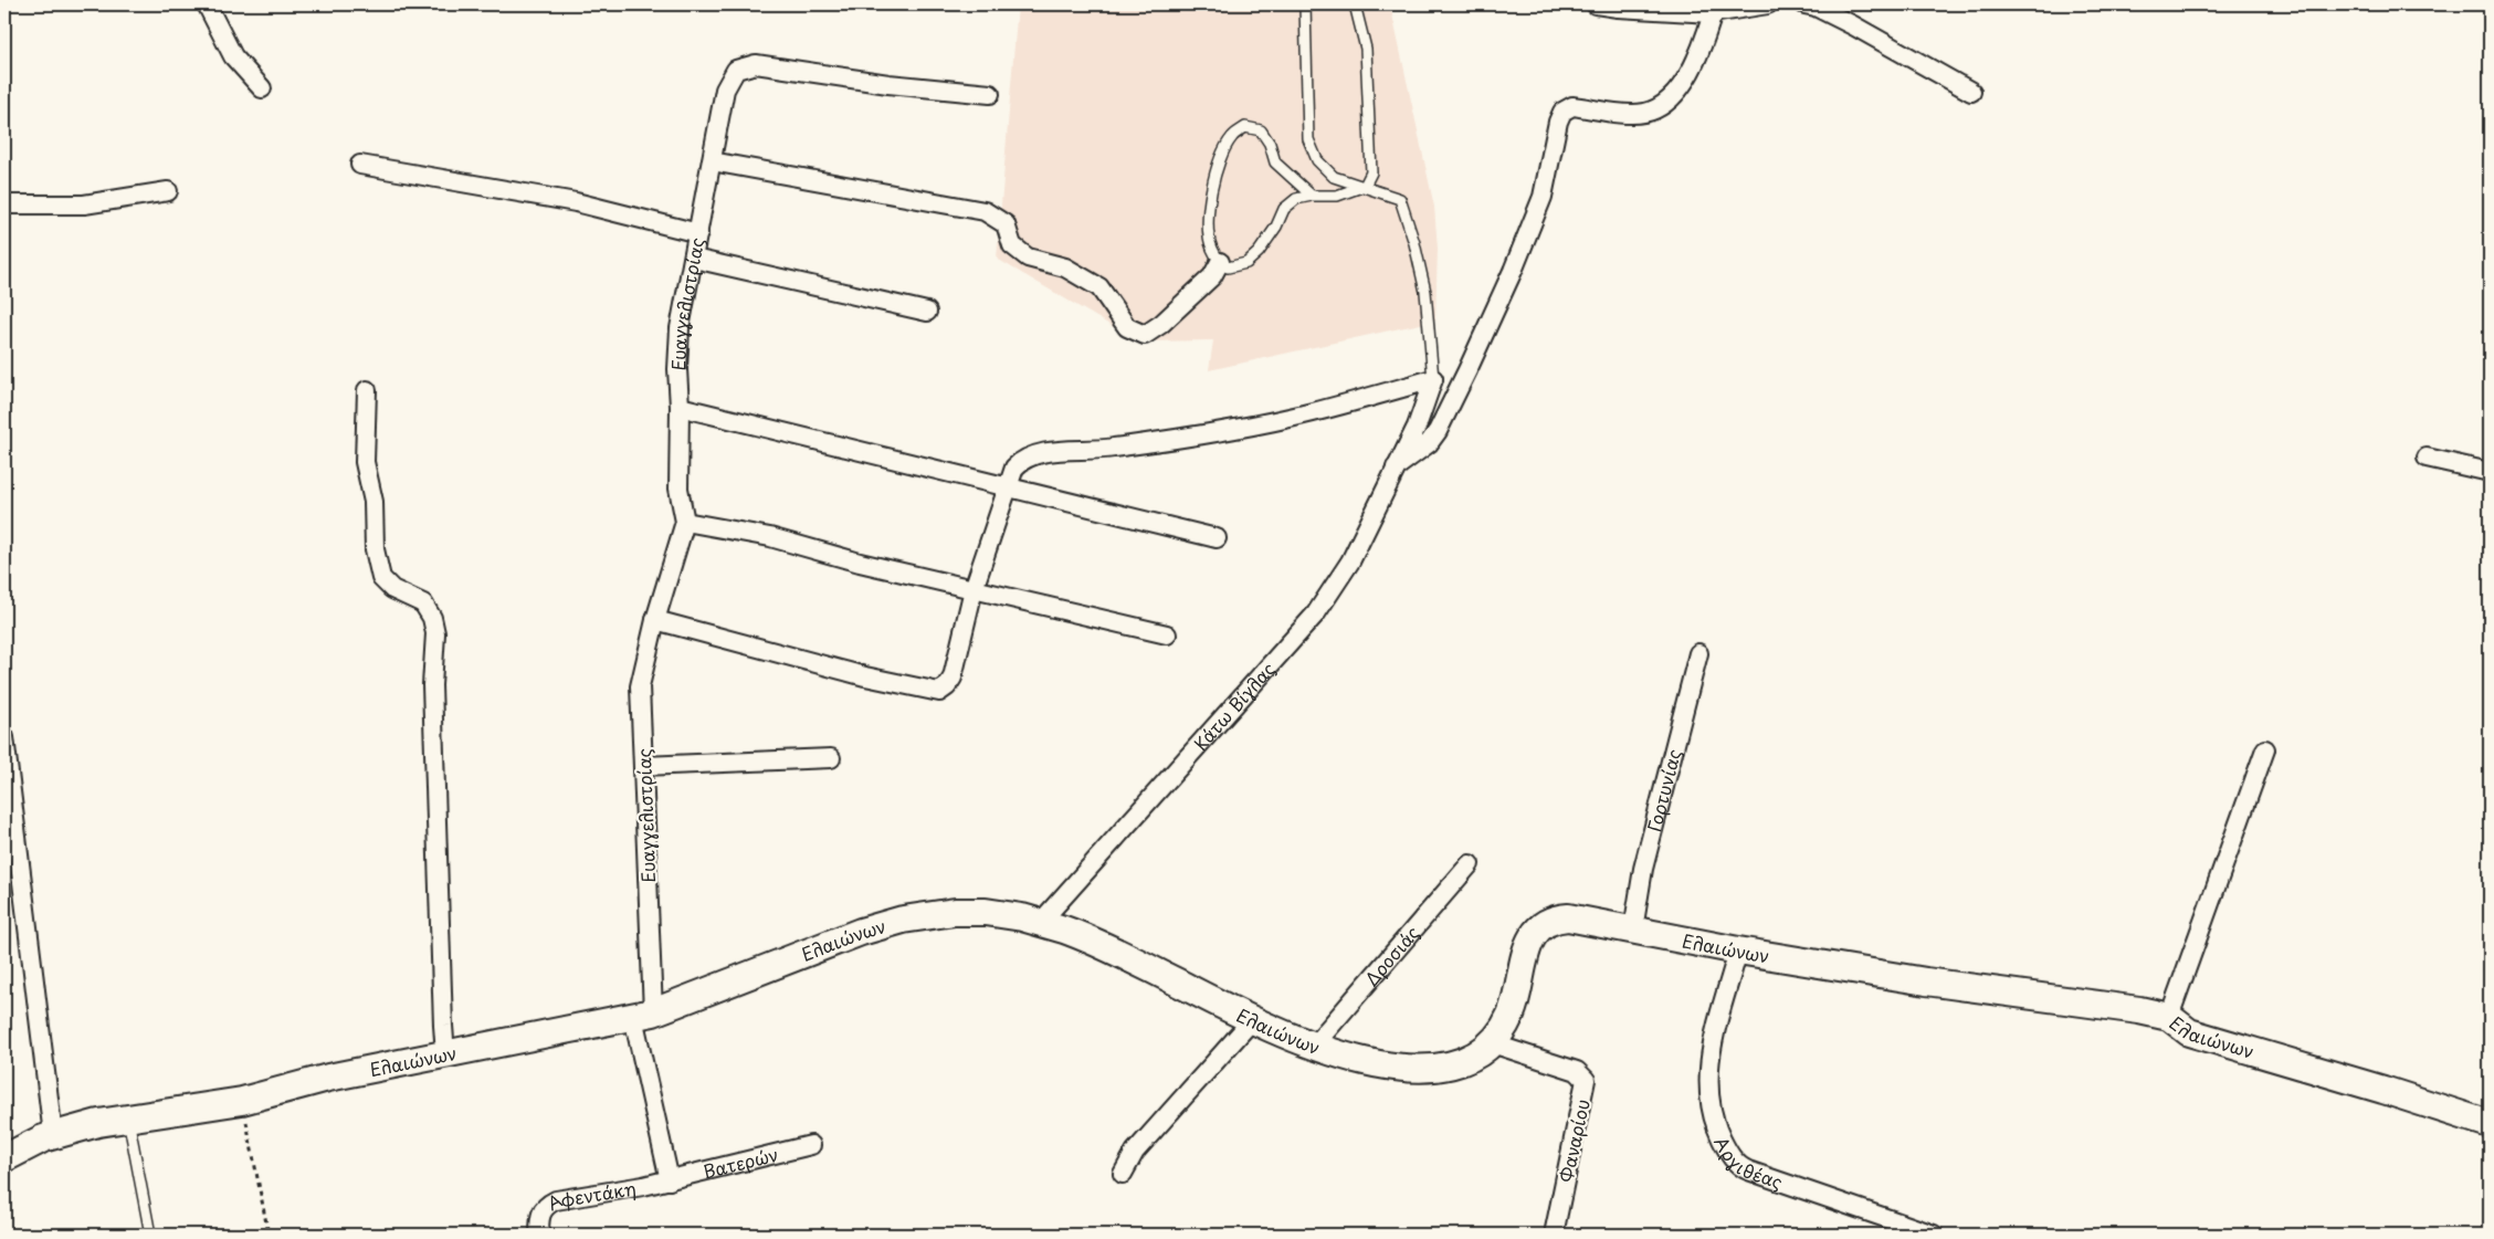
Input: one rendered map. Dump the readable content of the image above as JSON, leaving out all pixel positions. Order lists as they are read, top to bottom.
{
  "streets": {
    "main road": ["Ελαιώνων"],
    "street": [
      "Ευαγγελιστρίας",
      "Κάτω Βίγλας",
      "Γορτυνίας",
      "Δροσιάς",
      "Φαναρίου",
      "Αργιθέας",
      "Βατερών",
      "Αφεντάκη"
    ]
  },
  "crossings": [
    ["Ευαγγελιστρίας", "Ελαιώνων"],
    ["Ευαγγελιστρίας", "Βατερών"],
    ["Ευαγγελιστρίας", "Αφεντάκη"],
    ["Κάτω Βίγλας", "Ελαιώνων"],
    ["Γορτυνίας", "Ελαιώνων"],
    ["Ελαιώνων", "Δροσιάς"],
    ["Ελαιώνων", "Φαναρίου"],
    ["Ελαιώνων", "Αργιθέας"],
    ["Βατερών", "Αφεντάκη"]
  ]
}
